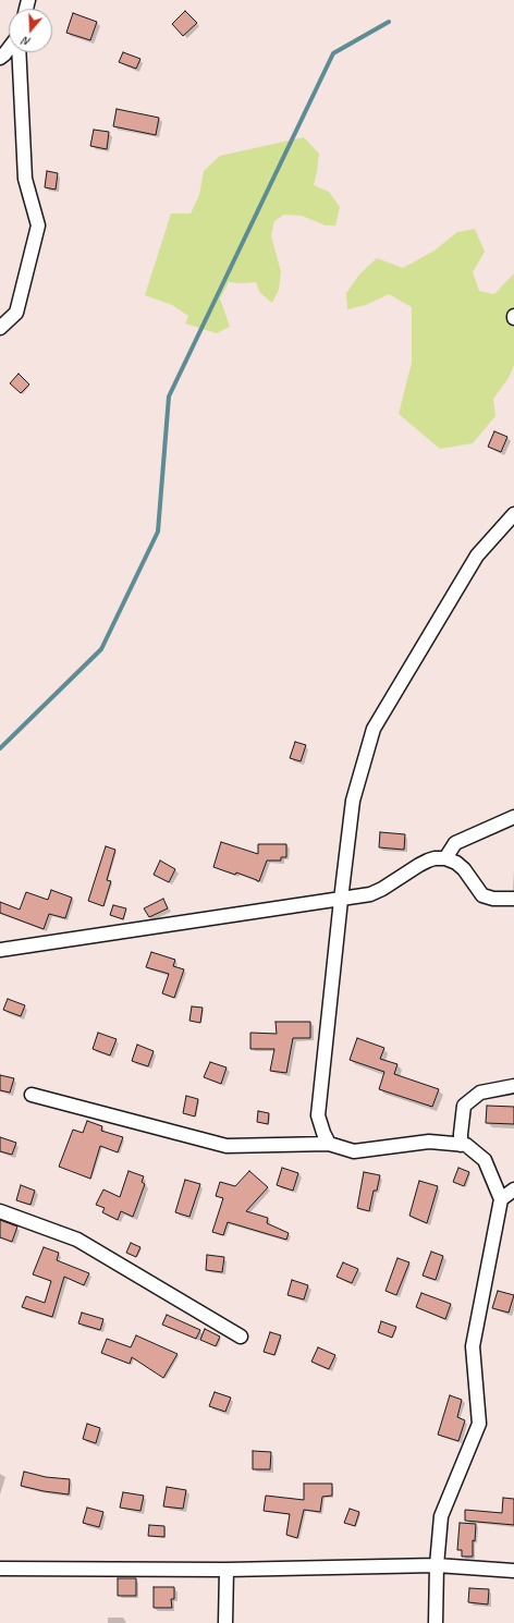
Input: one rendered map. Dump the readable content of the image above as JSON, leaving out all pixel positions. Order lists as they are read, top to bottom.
{
  "north": "bottom"
}
